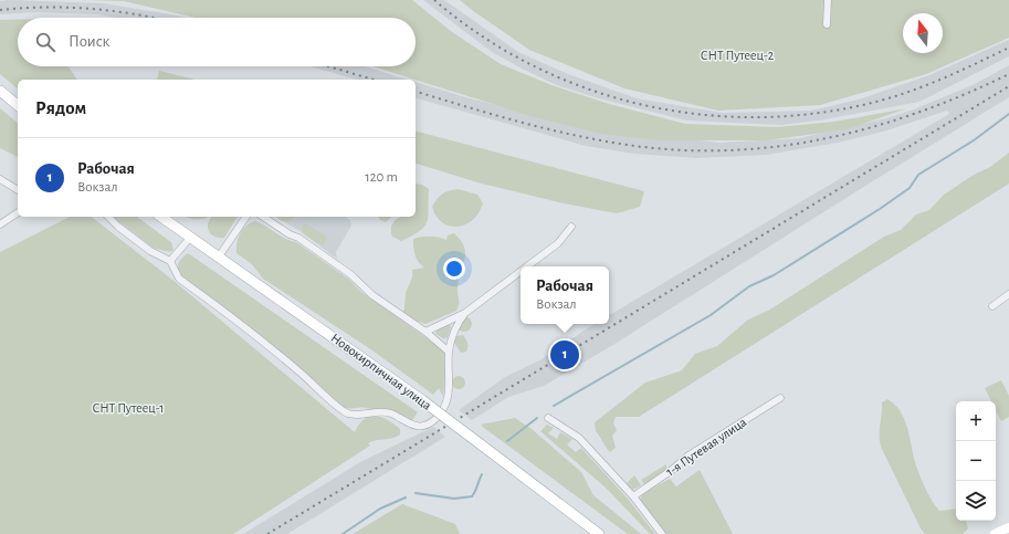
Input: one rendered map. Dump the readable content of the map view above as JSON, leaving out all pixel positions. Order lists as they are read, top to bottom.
{
  "streets": {
    "main road": ["Новокирпичная улица"],
    "street": ["1-я Путевая улица"]
  },
  "parks": ["СНТ Путеец-2", "СНТ Путеец-1"],
  "north": "top",
  "page": {
    "search": "Поиск",
    "heading": "Рядом",
    "list": [
      {
        "mark": "1",
        "name": "Рабочая",
        "note": "Вокзал",
        "value": "120 m"
      }
    ],
    "popup": ["Рабочая", "Вокзал"],
    "pins": "1",
    "map_buttons": ["+", "−"]
  }
}
